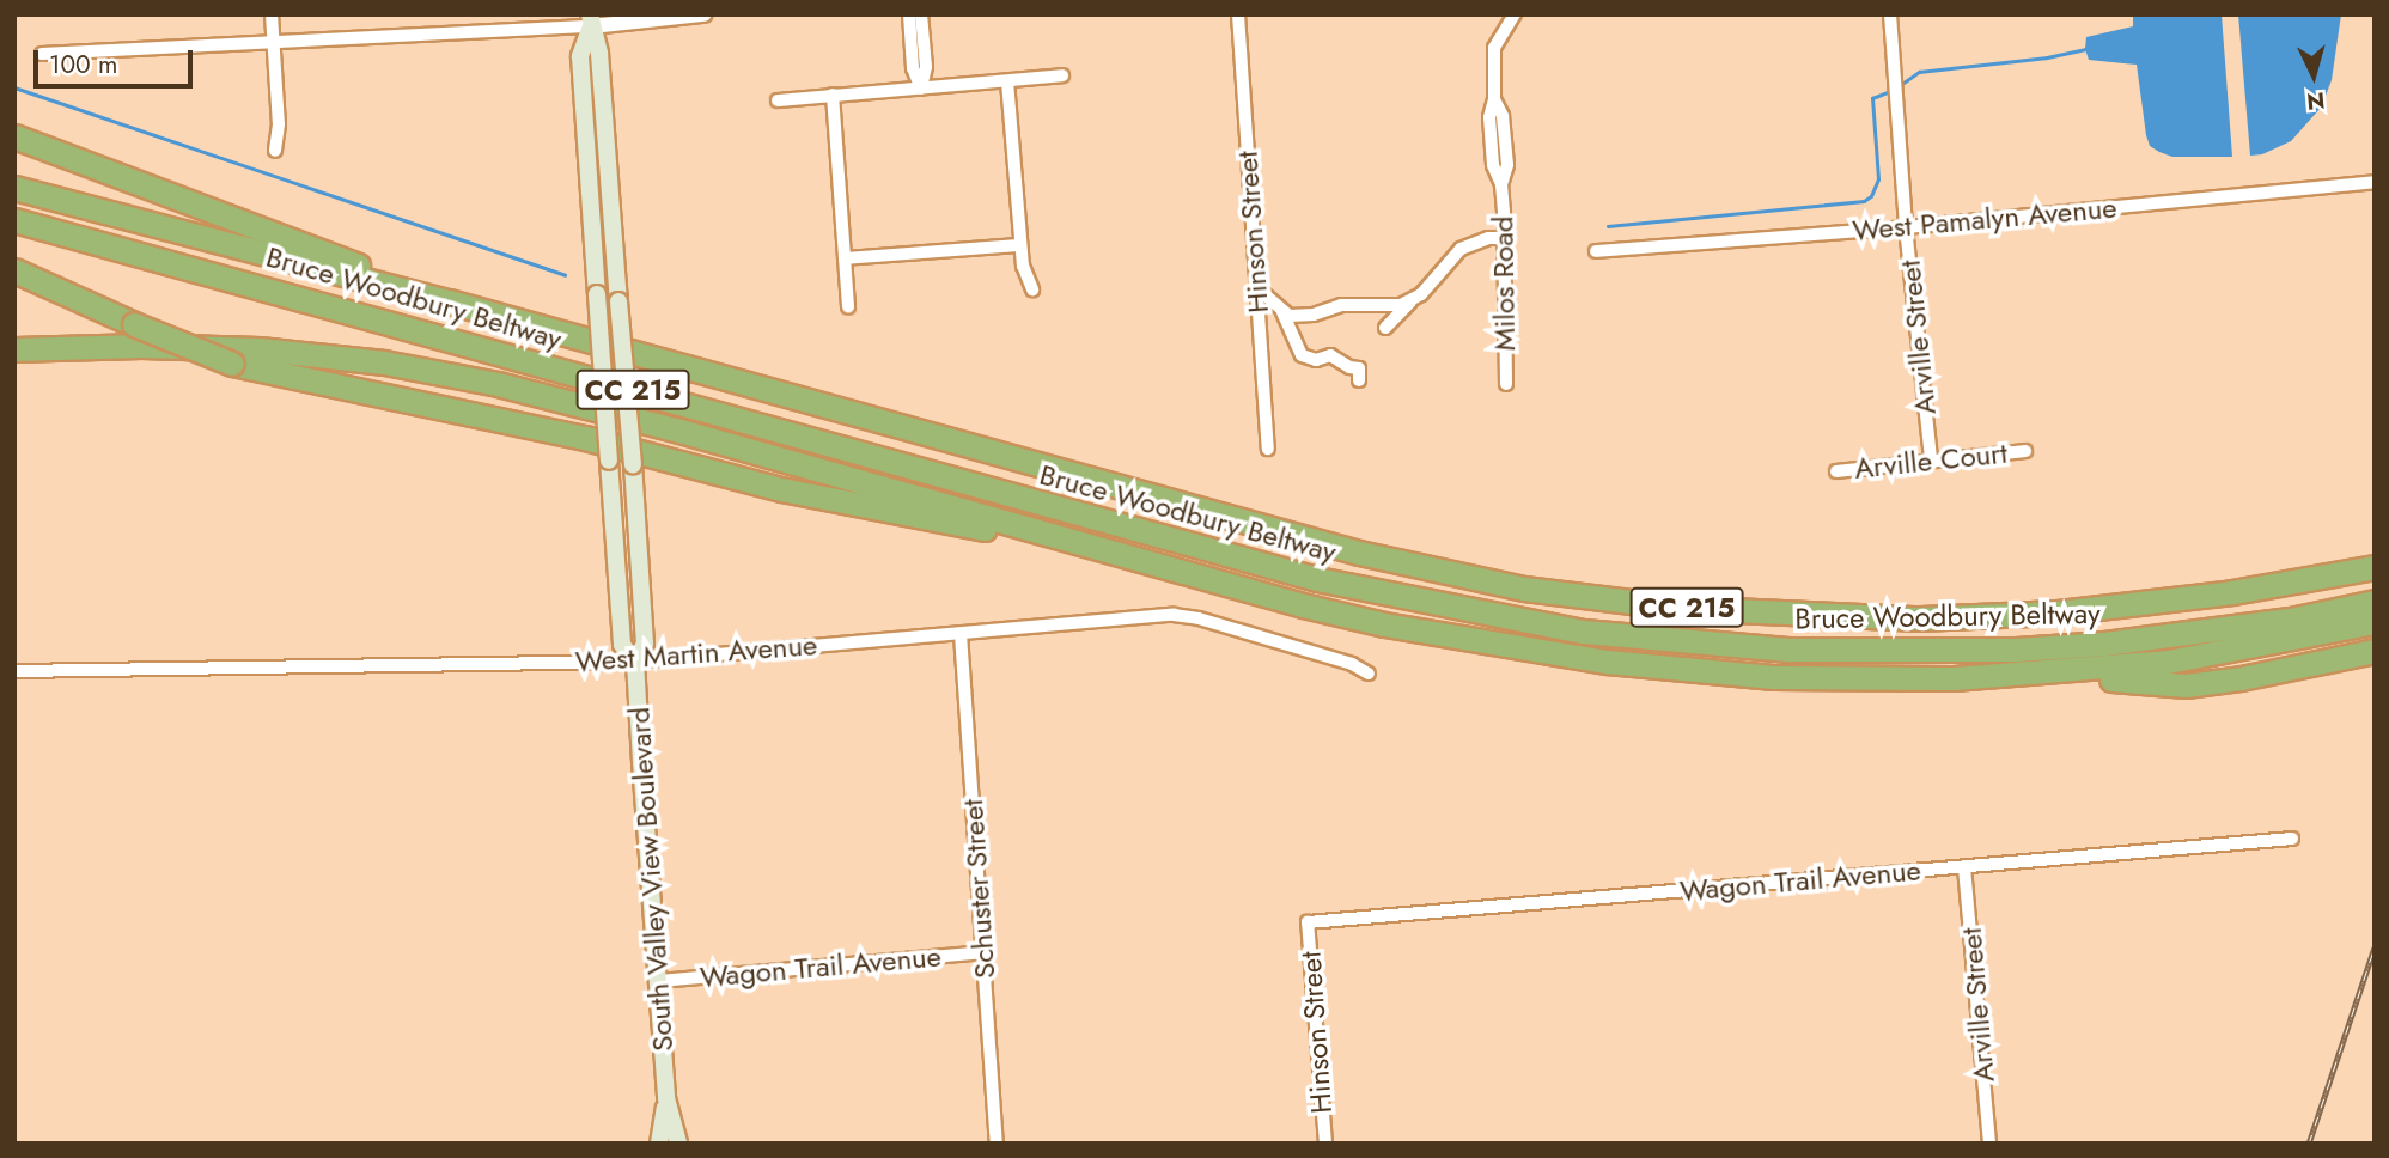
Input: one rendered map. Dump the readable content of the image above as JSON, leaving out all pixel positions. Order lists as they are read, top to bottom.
{
  "streets": {
    "highway": ["Bruce Woodbury Beltway", "CC 215"],
    "main road": ["South Valley View Boulevard"],
    "street": [
      "West Pamalyn Avenue",
      "Hinson Street",
      "Milos Road",
      "Arville Street",
      "Arville Court",
      "West Martin Avenue",
      "Wagon Trail Avenue",
      "Schuster Street"
    ]
  },
  "crossings": [
    ["West Pamalyn Avenue", "Arville Street"],
    ["Hinson Street", "Wagon Trail Avenue"],
    ["Arville Street", "Arville Court"],
    ["Arville Street", "Wagon Trail Avenue"],
    ["West Martin Avenue", "South Valley View Boulevard"],
    ["West Martin Avenue", "Schuster Street"],
    ["South Valley View Boulevard", "Wagon Trail Avenue"],
    ["Wagon Trail Avenue", "Schuster Street"]
  ],
  "scale_bar": "100 m",
  "north": "bottom"
}
